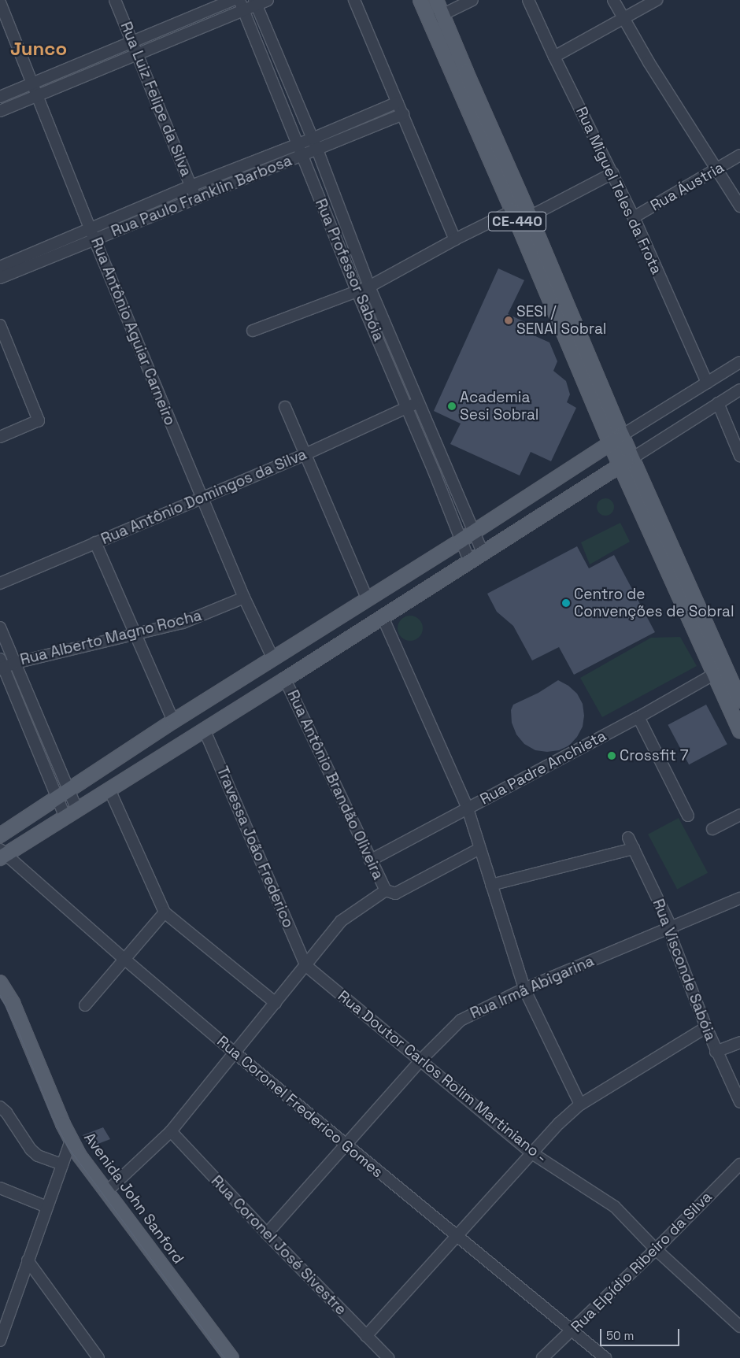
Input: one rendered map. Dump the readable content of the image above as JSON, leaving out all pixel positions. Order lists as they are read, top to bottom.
{
  "streets": {
    "main road": ["CE-440", "Avenida John Sanford"],
    "street": [
      "Rua Luiz Felipe da Silva",
      "Rua Áustria",
      "Rua Miguel Teles da Frota",
      "Rua Paulo Franklin Barbosa",
      "Rua Professor Sabóia",
      "Rua Antônio Aguiar Carneiro",
      "Rua Antônio Domingos da Silva",
      "Rua Alberto Magno Rocha",
      "Rua Padre Anchieta",
      "Rua Antônio Brandão Oliveira",
      "Travessa João Frederico",
      "Rua Visconde Sabóia",
      "Rua Irmã Abigarina",
      "Rua Doutor Carlos Rolim Martiniano -",
      "Rua Coronel Frederico Gomes",
      "Rua Coronel José Sivestre",
      "Rua Elpídio Ribeiro da Silva"
    ]
  },
  "crossings": [
    ["Rua Luiz Felipe da Silva", "Rua Paulo Franklin Barbosa"],
    ["Rua Áustria", "Rua Miguel Teles da Frota"],
    ["Rua Paulo Franklin Barbosa", "Rua Professor Sabóia"],
    ["Rua Paulo Franklin Barbosa", "Rua Antônio Aguiar Carneiro"],
    ["CE-440", "Rua Padre Anchieta"],
    ["Rua Professor Sabóia", "Rua Antônio Domingos da Silva"],
    ["Rua Antônio Aguiar Carneiro", "Rua Antônio Domingos da Silva"],
    ["Rua Antônio Aguiar Carneiro", "Rua Alberto Magno Rocha"],
    ["Rua Padre Anchieta", "Rua Antônio Brandão Oliveira"],
    ["Travessa João Frederico", "Rua Doutor Carlos Rolim Martiniano -"],
    ["Rua Visconde Sabóia", "Rua Irmã Abigarina"],
    ["Rua Irmã Abigarina", "Rua Doutor Carlos Rolim Martiniano -"],
    ["Rua Irmã Abigarina", "Rua Coronel Frederico Gomes"],
    ["Rua Irmã Abigarina", "Rua Coronel José Sivestre"],
    ["Rua Doutor Carlos Rolim Martiniano -", "Rua Elpídio Ribeiro da Silva"],
    ["Rua Coronel Frederico Gomes", "Rua Elpídio Ribeiro da Silva"]
  ],
  "districts": ["Junco"],
  "places": [
    "SESI / SENAI Sobral",
    "Academia Sesi Sobral",
    "Centro de Convenções de Sobral",
    "Crossfit 7"
  ],
  "scale_bar": "50 m"
}
